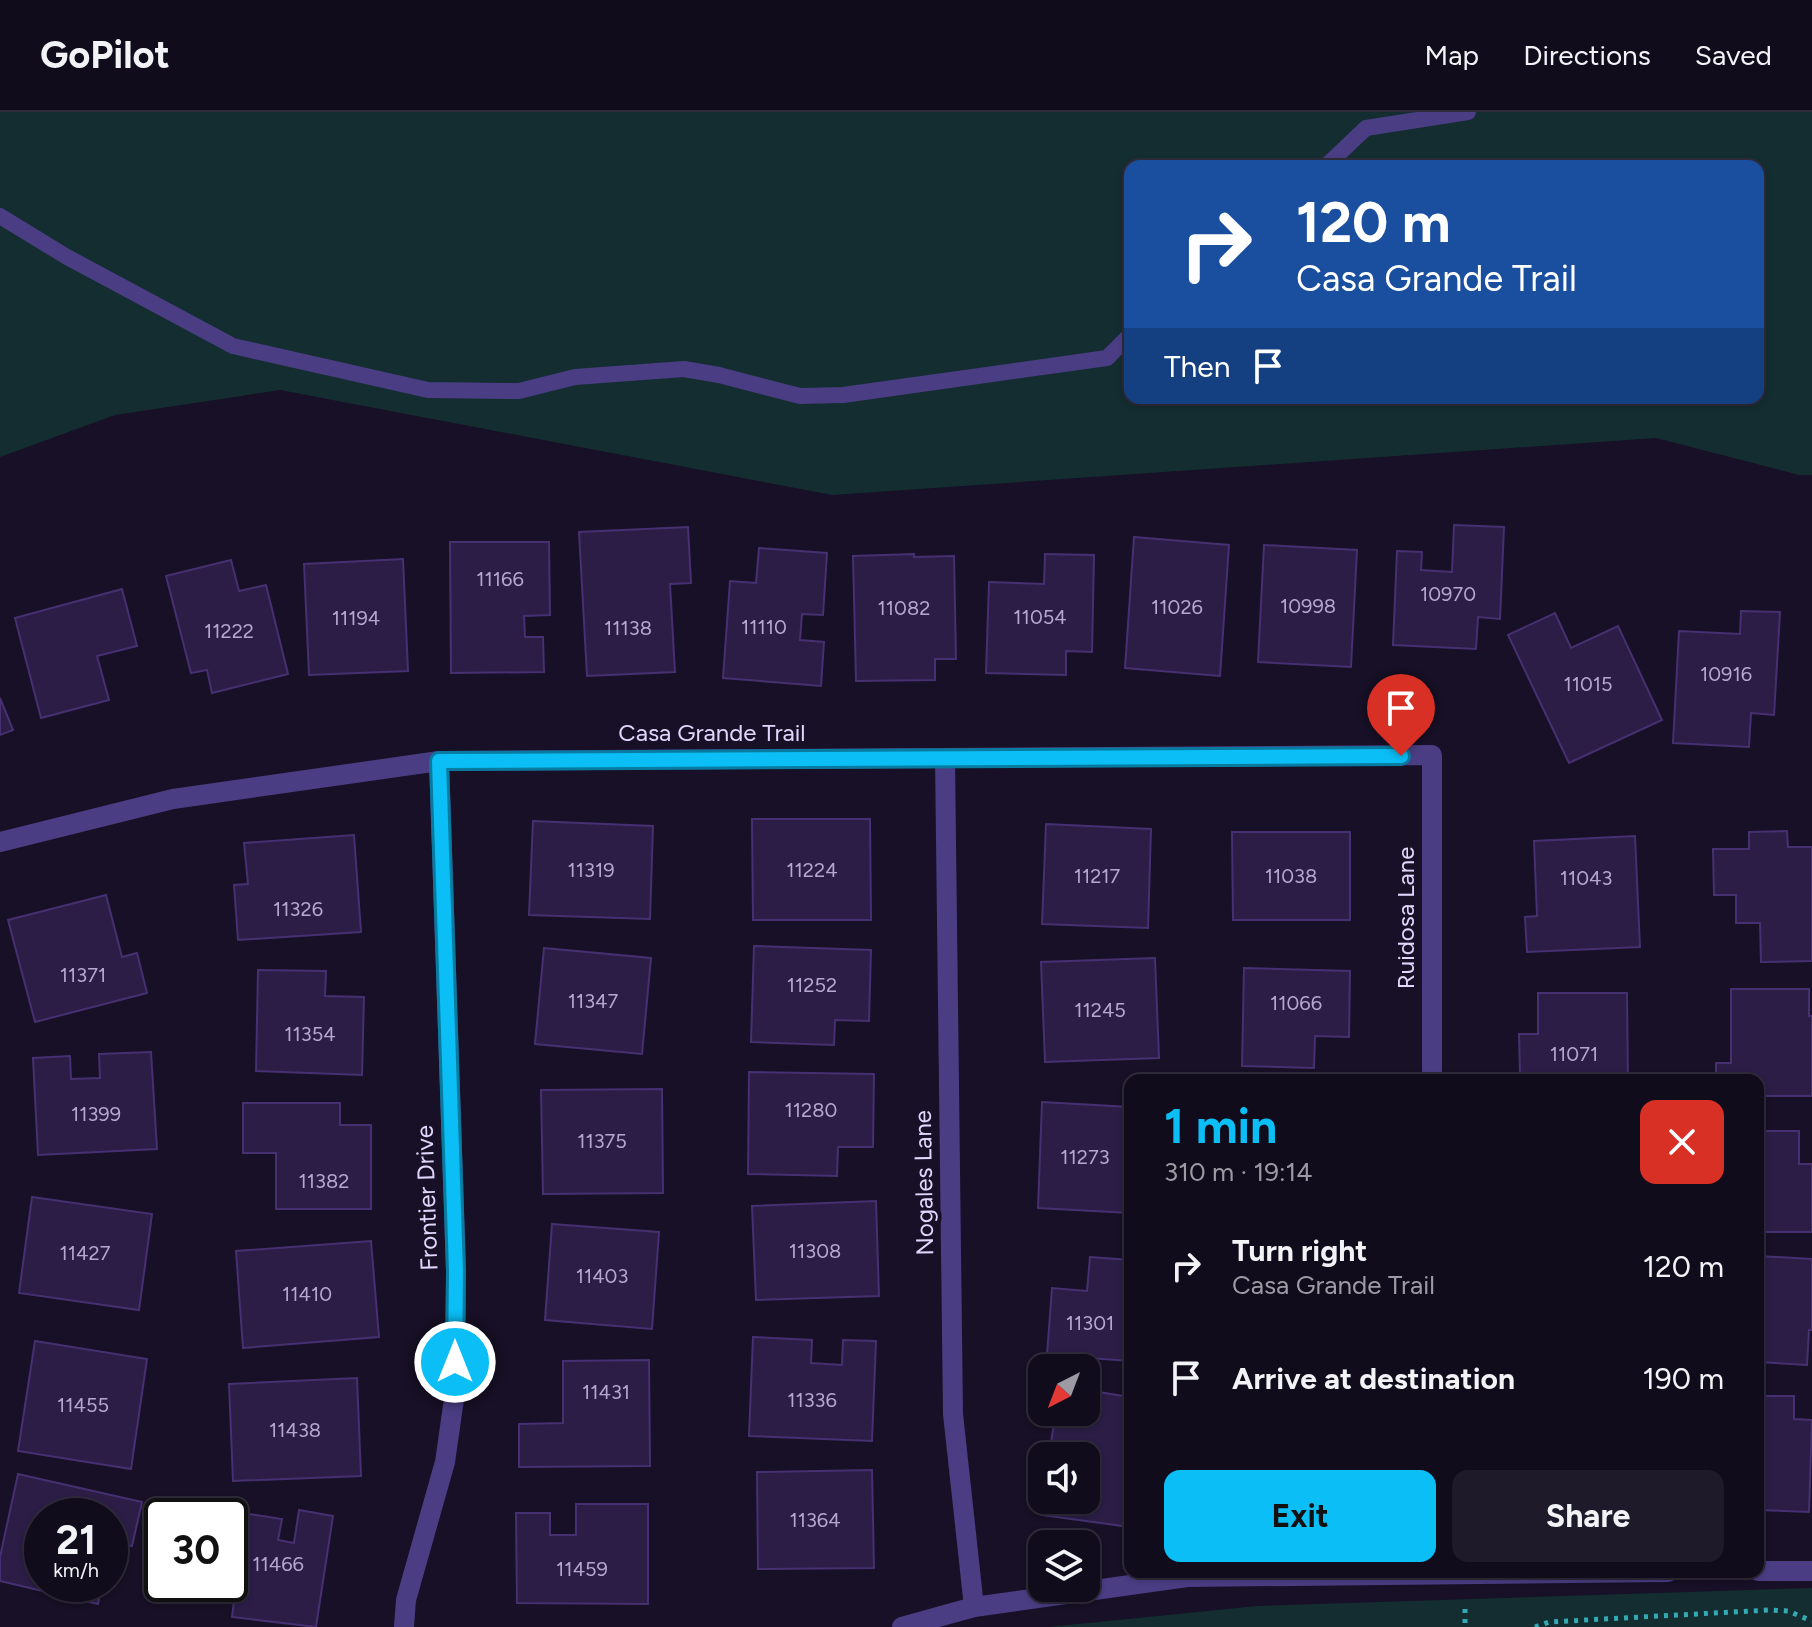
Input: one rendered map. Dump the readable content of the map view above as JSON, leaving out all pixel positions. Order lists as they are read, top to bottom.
{
  "streets": {
    "street": [
      "Casa Grande Trail",
      "Ruidosa Lane",
      "Nogales Lane",
      "Frontier Drive"
    ]
  },
  "crossings": [
    ["Casa Grande Trail", "Ruidosa Lane"],
    ["Casa Grande Trail", "Nogales Lane"],
    ["Casa Grande Trail", "Frontier Drive"]
  ],
  "house_numbers": [
    "11166",
    "10970",
    "10998",
    "11026",
    "11082",
    "11054",
    "11194",
    "11110",
    "11138",
    "11222",
    "10916",
    "11015",
    "11319",
    "11224",
    "11217",
    "11038",
    "11043",
    "11326",
    "11371",
    "11252",
    "11347",
    "11066",
    "11245",
    "11354",
    "11071",
    "11280",
    "11399",
    "11375",
    "11273",
    "11382",
    "11308",
    "11427",
    "11403",
    "11410",
    "11301",
    "11431",
    "11336",
    "11455",
    "11438",
    "11364",
    "11466",
    "11459"
  ],
  "north": "bottom left",
  "page": {
    "header": "GoPilot",
    "nav": ["Map", "Directions", "Saved"],
    "turn": ["120 m", "Casa Grande Trail"],
    "then": "Then",
    "heading": ["1 min", "310 m · 19:14"],
    "list": [
      {
        "name": "Turn right",
        "note": "Casa Grande Trail",
        "value": "120 m"
      },
      {
        "name": "Arrive at destination",
        "value": "190 m"
      }
    ],
    "buttons": ["Exit", "Share"],
    "speed": "21 km/h",
    "limit": "30"
  }
}
